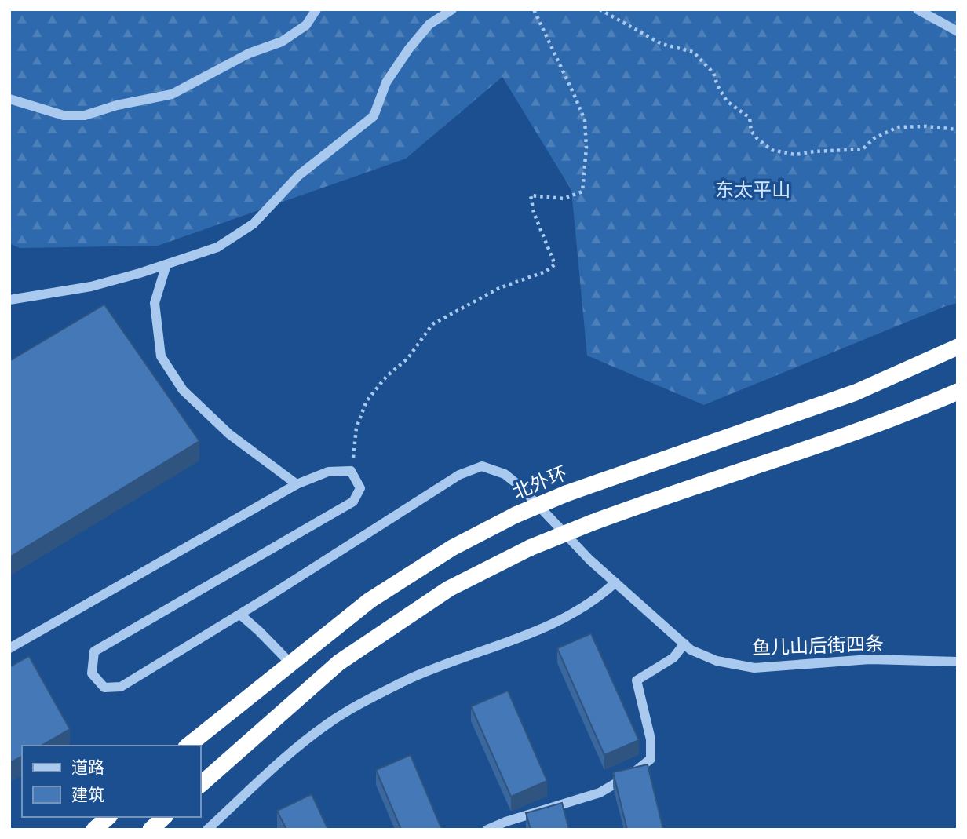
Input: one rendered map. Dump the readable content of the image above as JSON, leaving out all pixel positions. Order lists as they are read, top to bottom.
{
  "streets": {
    "highway": ["北外环"],
    "street": ["鱼儿山后街四条"]
  },
  "parks": ["东太平山"],
  "legend": ["道路", "建筑"]
}
